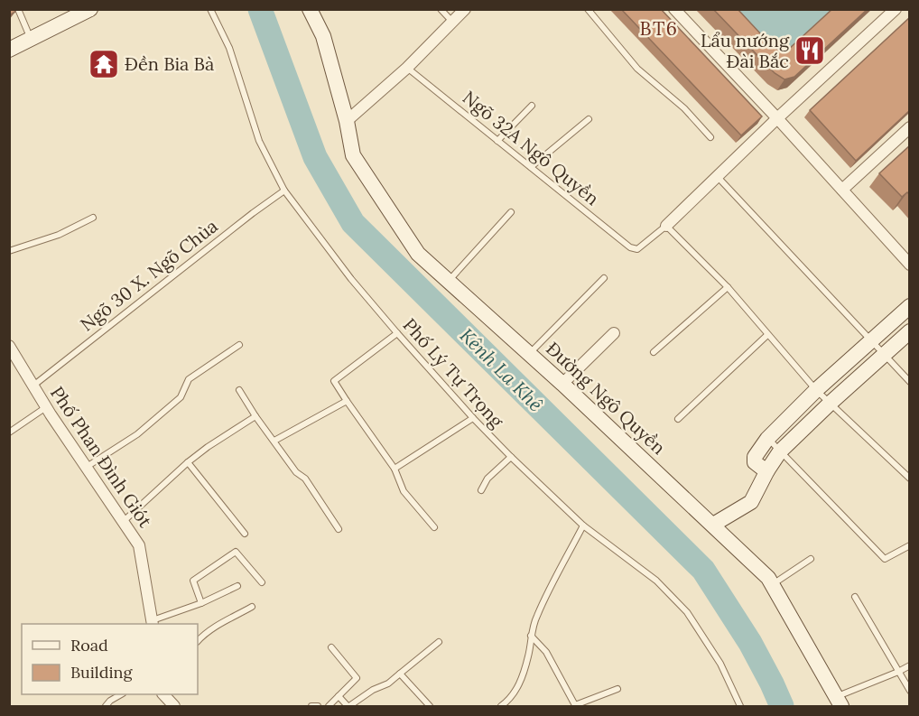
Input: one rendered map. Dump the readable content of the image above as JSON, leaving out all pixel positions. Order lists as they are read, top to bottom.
{
  "streets": {
    "street": ["Đường Ngô Quyền", "Phố Phan Đình Giót"],
    "lane": ["Ngõ 32A Ngô Quyền", "Ngõ 30 X. Ngõ Chùa", "Phố Lý Tự Trọng"]
  },
  "crossings": [
    ["Ngõ 30 X. Ngõ Chùa", "Phố Lý Tự Trọng"],
    ["Ngõ 30 X. Ngõ Chùa", "Phố Phan Đình Giót"]
  ],
  "districts": ["BT6"],
  "water": ["Kênh La Khê"],
  "places": {
    "restaurant": ["Lẩu nướng Đài Bắc"],
    "temple": ["Đền Bia Bà"]
  },
  "legend": ["Road", "Building"]
}
